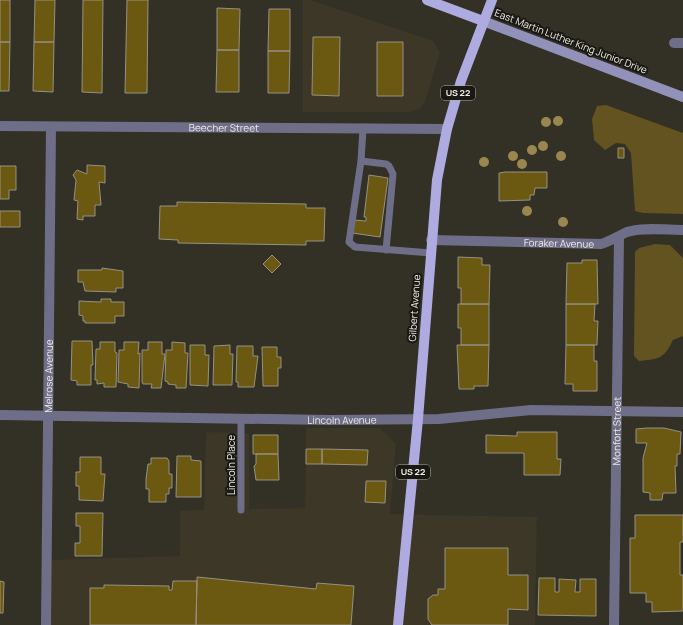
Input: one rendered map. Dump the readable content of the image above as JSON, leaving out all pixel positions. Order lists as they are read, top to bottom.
{
  "streets": {
    "main road": ["East Martin Luther King Junior Drive", "US 22", "Gilbert Avenue"],
    "street": [
      "Beecher Street",
      "Foraker Avenue",
      "Melrose Avenue",
      "Lincoln Avenue",
      "Monfort Street"
    ],
    "lane": ["Lincoln Place"]
  },
  "crossings": [
    ["East Martin Luther King Junior Drive", "Gilbert Avenue"],
    ["Beecher Street", "Gilbert Avenue"],
    ["Beecher Street", "Melrose Avenue"],
    ["Foraker Avenue", "Gilbert Avenue"],
    ["Foraker Avenue", "Monfort Street"],
    ["Gilbert Avenue", "Lincoln Avenue"],
    ["Melrose Avenue", "Lincoln Avenue"],
    ["Lincoln Avenue", "Monfort Street"],
    ["Lincoln Avenue", "Lincoln Place"]
  ]
}
